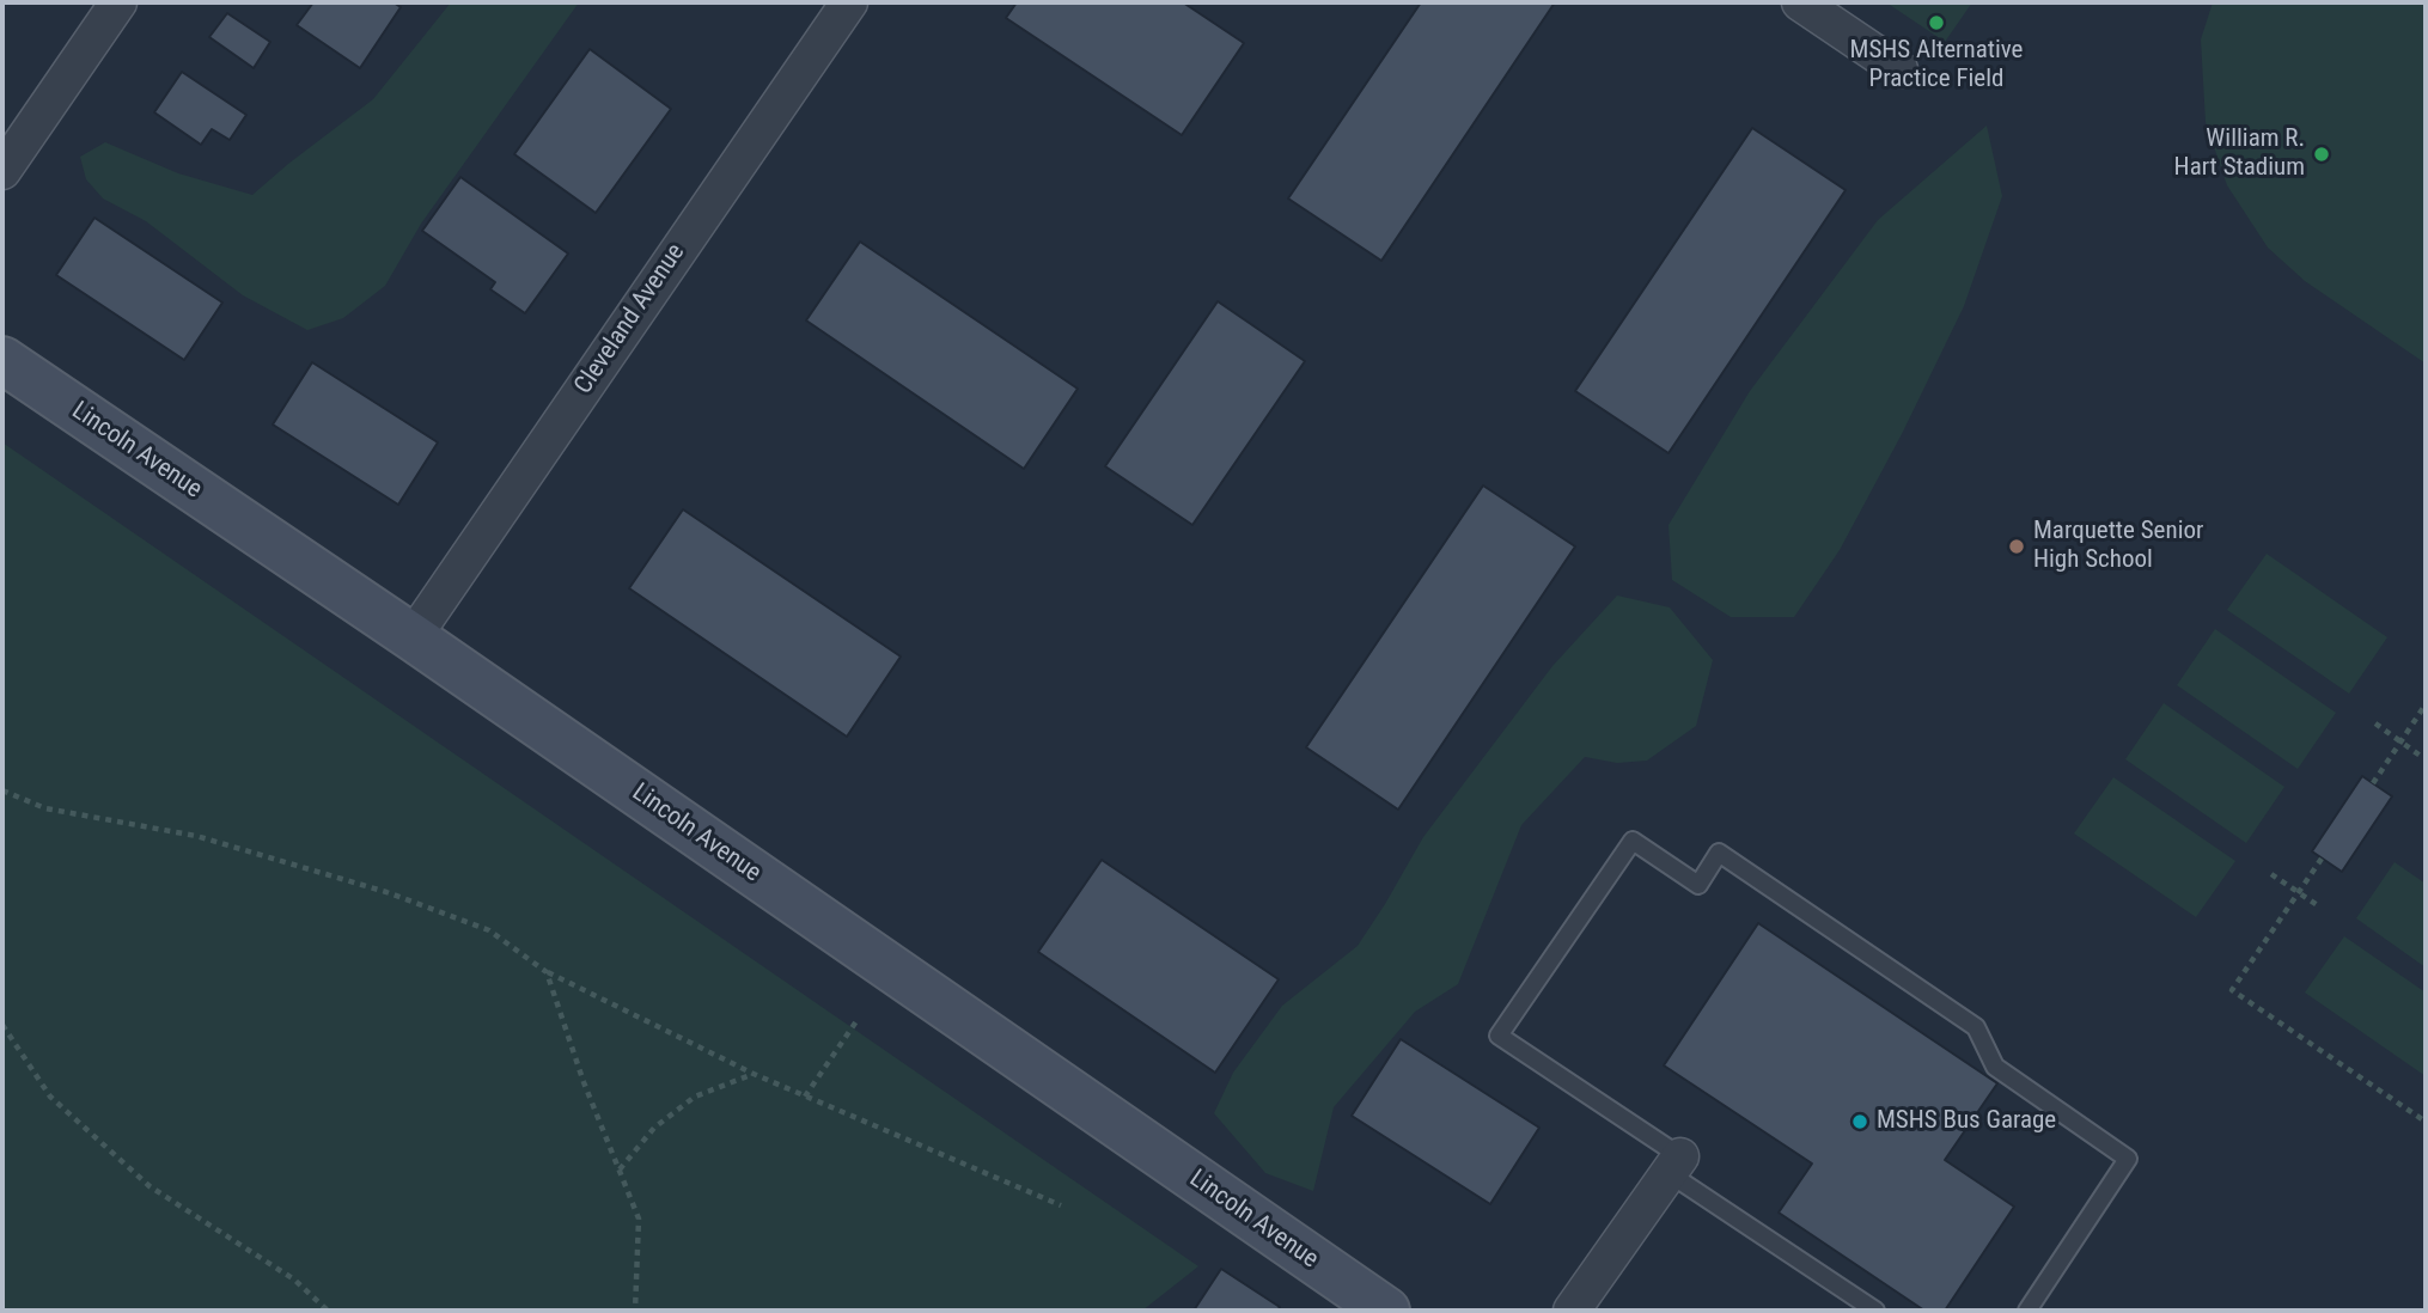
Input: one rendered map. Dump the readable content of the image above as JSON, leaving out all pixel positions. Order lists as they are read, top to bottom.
{
  "streets": {
    "street": ["Cleveland Avenue", "Lincoln Avenue"]
  },
  "crossings": [
    ["Cleveland Avenue", "Lincoln Avenue"]
  ],
  "places": [
    "MSHS Alternative Practice Field",
    "William R. Hart Stadium",
    "Marquette Senior High School",
    "MSHS Bus Garage"
  ]
}
